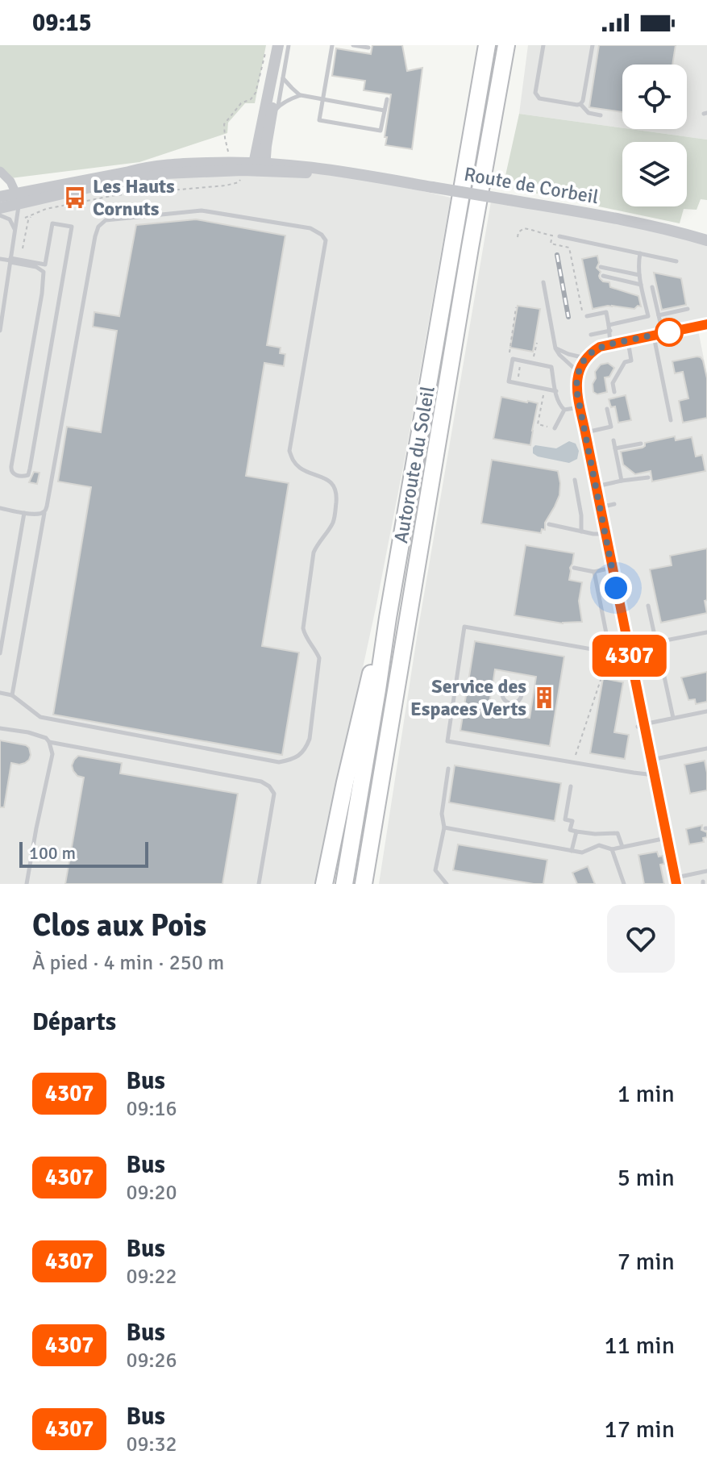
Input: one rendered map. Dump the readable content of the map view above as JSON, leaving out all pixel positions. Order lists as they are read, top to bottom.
{
  "streets": {
    "highway": ["Autoroute du Soleil"],
    "street": ["Route de Corbeil"]
  },
  "places": {
    "bus stop": ["Les Hauts Cornuts"],
    "building": ["Service des Espaces Verts"]
  },
  "lines": ["bus line 4307"],
  "scale_bar": "100 m",
  "page": {
    "status": "09:15",
    "on_map": "4307",
    "scale": "100 m",
    "heading": [
      ["Clos aux Pois", "À pied · 4 min · 250 m"],
      "Départs"
    ],
    "list": [
      {
        "mark": "4307",
        "name": "Bus",
        "note": "09:16",
        "value": "1 min"
      },
      {
        "mark": "4307",
        "name": "Bus",
        "note": "09:20",
        "value": "5 min"
      },
      {
        "mark": "4307",
        "name": "Bus",
        "note": "09:22",
        "value": "7 min"
      },
      {
        "mark": "4307",
        "name": "Bus",
        "note": "09:26",
        "value": "11 min"
      },
      {
        "mark": "4307",
        "name": "Bus",
        "note": "09:32",
        "value": "17 min"
      }
    ]
  }
}
